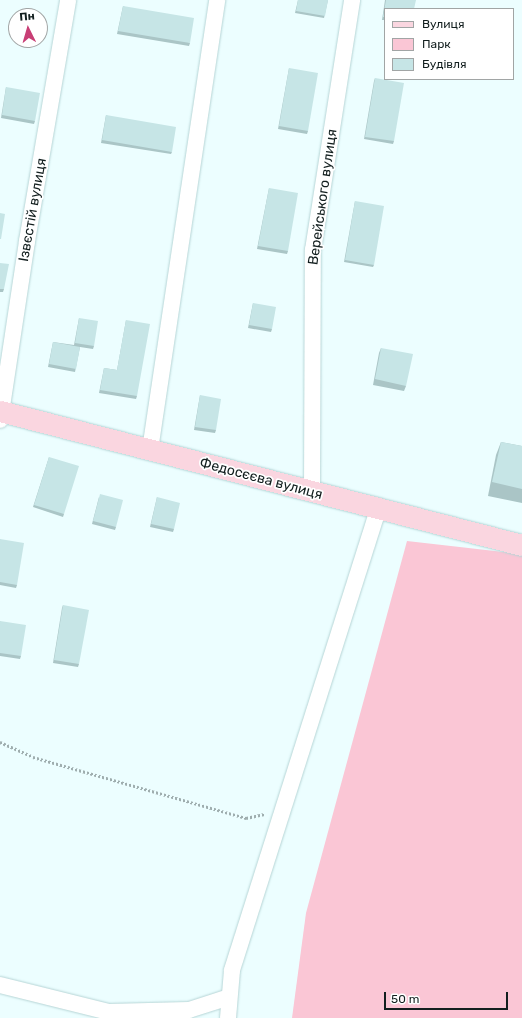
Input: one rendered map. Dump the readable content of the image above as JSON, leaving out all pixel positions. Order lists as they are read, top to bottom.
{
  "streets": {
    "main road": ["Федосєєва вулиця"],
    "street": ["Верейського вулиця", "Ізвєстій вулиця"]
  },
  "crossings": [
    ["Верейського вулиця", "Федосєєва вулиця"],
    ["Ізвєстій вулиця", "Федосєєва вулиця"]
  ],
  "legend": ["Вулиця", "Парк", "Будівля"],
  "scale_bar": "50 m",
  "north": "top"
}
